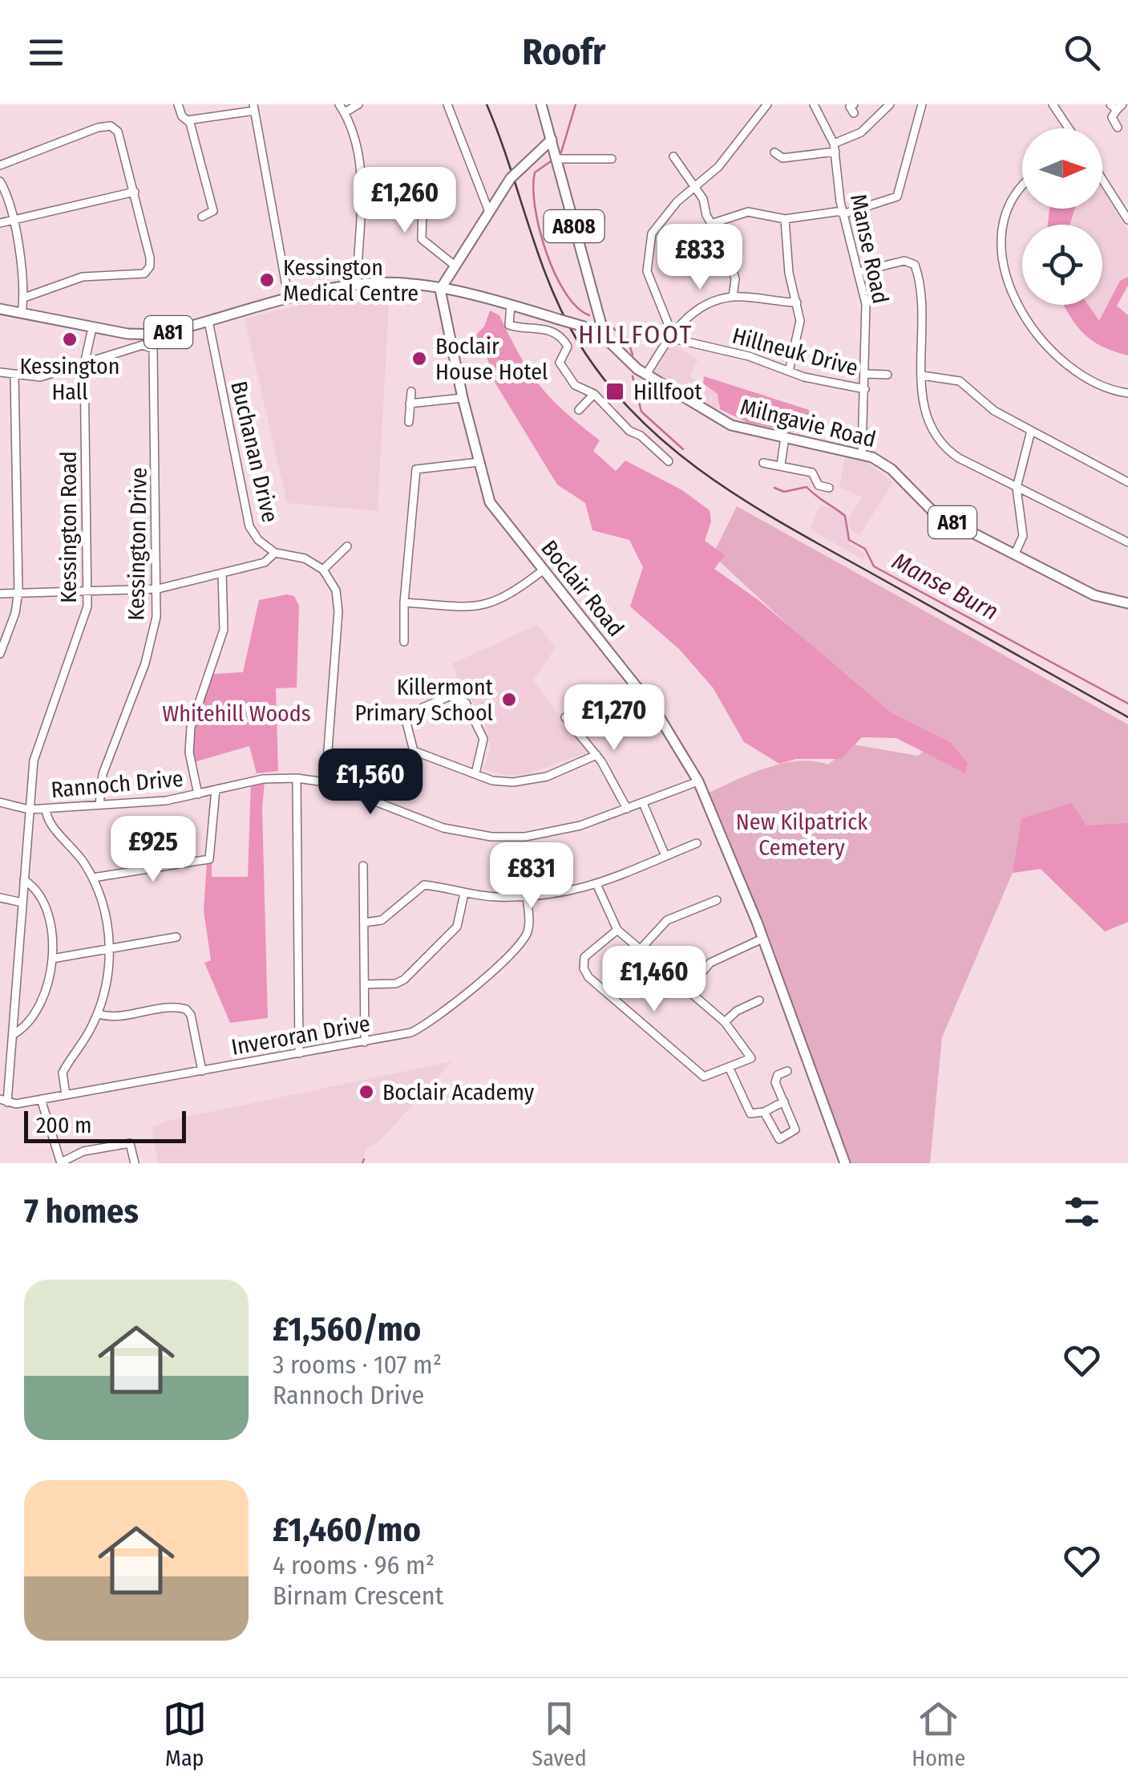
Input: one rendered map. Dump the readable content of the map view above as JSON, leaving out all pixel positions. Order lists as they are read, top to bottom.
{
  "streets": {
    "main road": [
      "A808",
      "A81",
      "Milngavie Road",
      "Boclair Road"
    ],
    "street": [
      "Manse Road",
      "Hillneuk Drive",
      "Buchanan Drive",
      "Kessington Road",
      "Kessington Drive",
      "Rannoch Drive",
      "Inveroran Drive"
    ]
  },
  "crossings": [
    ["A808", "Milngavie Road"],
    ["Manse Road", "Hillneuk Drive"],
    ["Manse Road", "Milngavie Road"],
    ["Milngavie Road", "Buchanan Drive"],
    ["Milngavie Road", "Kessington Road"],
    ["Milngavie Road", "Boclair Road"],
    ["Kessington Road", "Kessington Drive"],
    ["Kessington Road", "Rannoch Drive"],
    ["Kessington Road", "Inveroran Drive"],
    ["Kessington Drive", "Rannoch Drive"],
    ["Boclair Road", "Rannoch Drive"]
  ],
  "districts": ["HILLFOOT"],
  "water": ["Manse Burn"],
  "parks": ["Whitehill Woods", "New Kilpatrick Cemetery"],
  "places": {
    "other": [
      "Kessington Medical Centre",
      "Kessington Hall",
      "Boclair House Hotel",
      "Killermont Primary School",
      "Boclair Academy"
    ],
    "transit": ["Hillfoot"]
  },
  "scale_bar": "200 m",
  "north": "right",
  "page": {
    "header": "Roofr",
    "price": [
      "£1,260",
      "£833",
      "£1,270",
      "£1,560",
      "£925",
      "£831",
      "£1,460"
    ],
    "scale": "200 m",
    "heading": "7 homes",
    "list": [
      {
        "name": "£1,560/mo",
        "note": "3 rooms · 107 m² · Rannoch Drive"
      },
      {
        "name": "£1,460/mo",
        "note": "4 rooms · 96 m² · Birnam Crescent"
      }
    ],
    "tabs": ["Map", "Saved", "Home"]
  }
}
